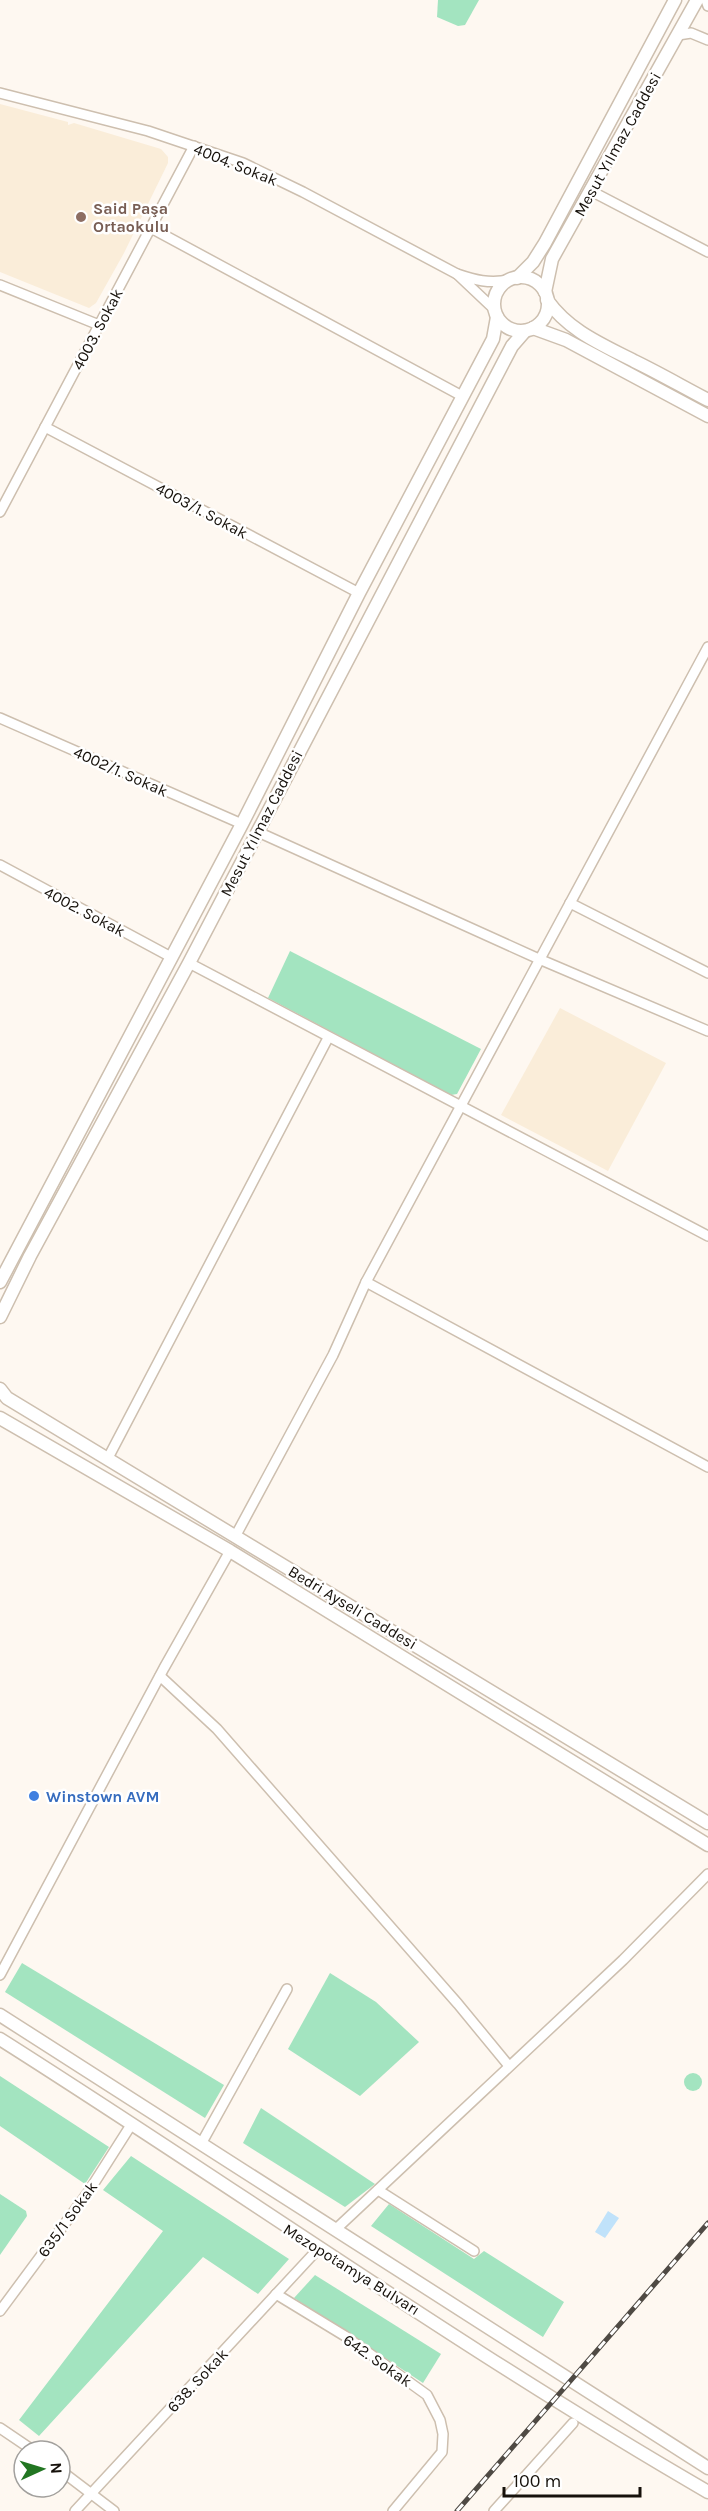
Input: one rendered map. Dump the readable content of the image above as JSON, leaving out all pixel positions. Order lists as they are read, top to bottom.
{
  "streets": {
    "main road": ["Mesut Yılmaz Caddesi", "Bedri Ayseli Caddesi", "Mezopotamya Bulvarı"],
    "street": [
      "4004. Sokak",
      "4003. Sokak",
      "4003/1. Sokak",
      "4002/1. Sokak",
      "4002. Sokak",
      "635/1 Sokak",
      "642. Sokak",
      "638. Sokak"
    ]
  },
  "crossings": [
    ["Mesut Yılmaz Caddesi", "4003/1. Sokak"],
    ["Mesut Yılmaz Caddesi", "4002/1. Sokak"],
    ["Mesut Yılmaz Caddesi", "4002. Sokak"],
    ["4004. Sokak", "4003. Sokak"],
    ["4003. Sokak", "4003/1. Sokak"],
    ["635/1 Sokak", "Mezopotamya Bulvarı"],
    ["Mezopotamya Bulvarı", "638. Sokak"],
    ["642. Sokak", "638. Sokak"]
  ],
  "places": ["Said Paşa Ortaokulu", "Winstown AVM"],
  "scale_bar": "100 m",
  "north": "right"
}
